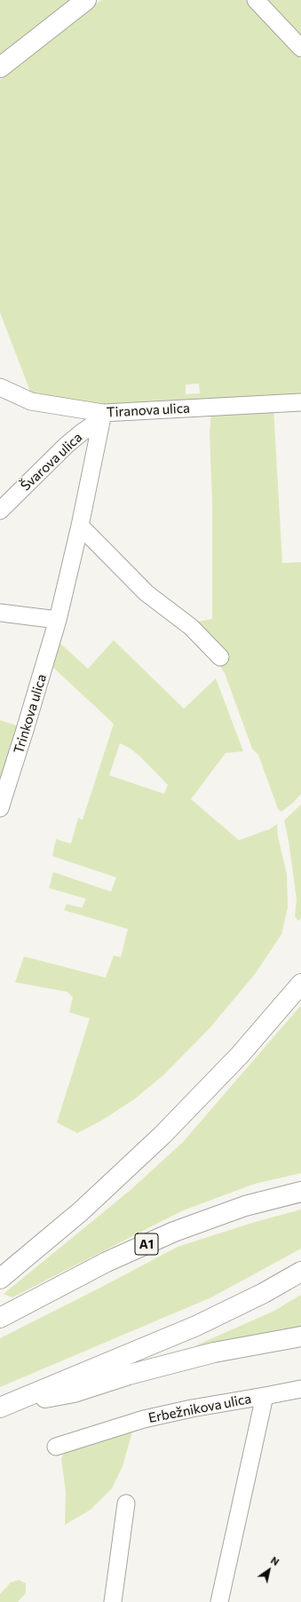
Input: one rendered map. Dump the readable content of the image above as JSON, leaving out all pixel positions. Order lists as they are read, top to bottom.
{
  "streets": {
    "main road": ["A1"],
    "street": [
      "Tiranova ulica",
      "Švarova ulica",
      "Trinkova ulica",
      "Erbežnikova ulica"
    ]
  },
  "crossings": [
    ["Tiranova ulica", "Švarova ulica"],
    ["Tiranova ulica", "Trinkova ulica"],
    ["Švarova ulica", "Trinkova ulica"]
  ],
  "north": "top right"
}
